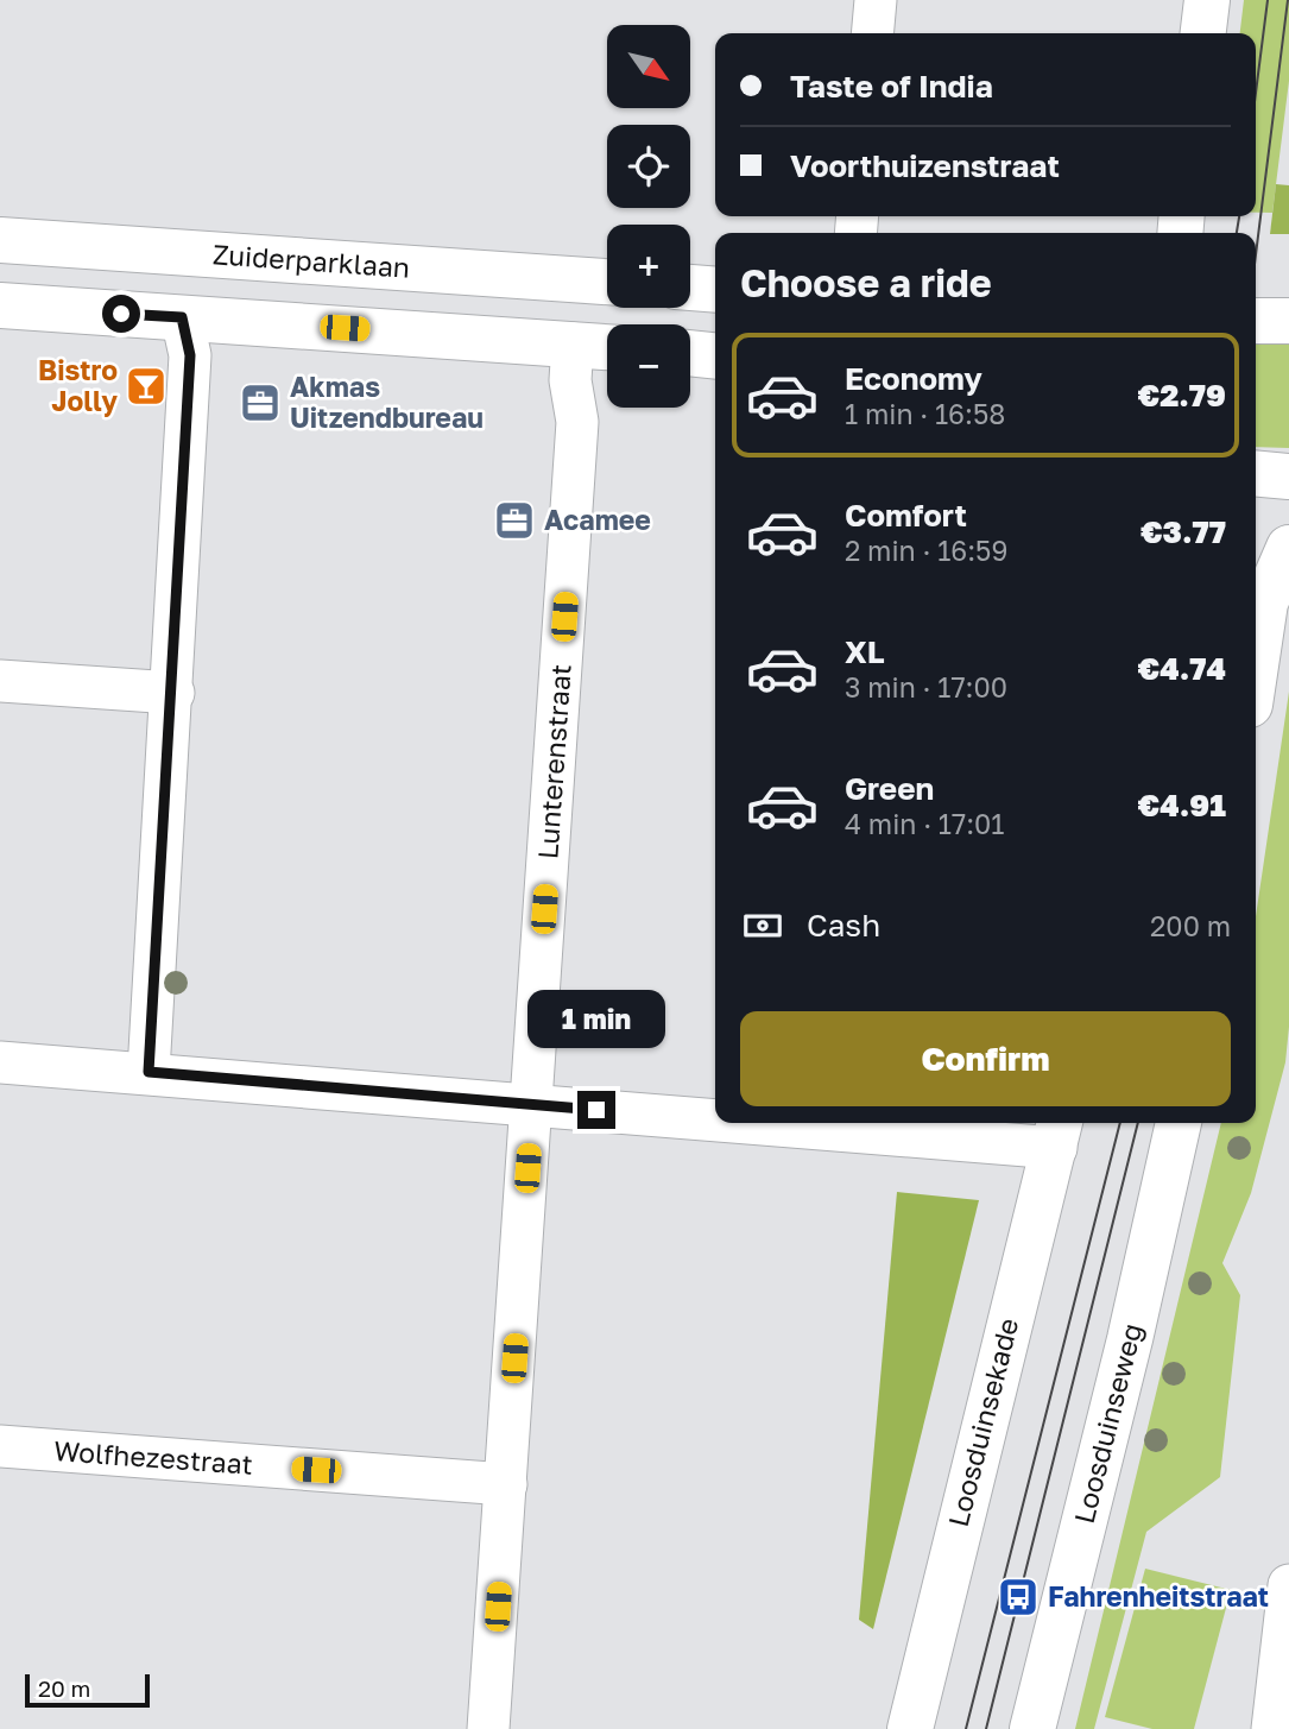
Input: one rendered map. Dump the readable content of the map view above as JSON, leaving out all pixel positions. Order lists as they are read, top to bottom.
{
  "streets": {
    "main road": ["Zuiderparklaan", "Loosduinsekade", "Loosduinseweg"],
    "street": ["Lunterenstraat", "Wolfhezestraat"]
  },
  "crossings": [
    ["Lunterenstraat", "Wolfhezestraat"]
  ],
  "places": {
    "bar": ["Bistro Jolly"],
    "office": ["Akmas Uitzendbureau", "Acamee"],
    "bus stop": ["Fahrenheitstraat"]
  },
  "scale_bar": "20 m",
  "north": "bottom right",
  "page": {
    "map_buttons": ["+", "−"],
    "banner": ["Taste of India", "Voorthuizenstraat"],
    "heading": "Choose a ride",
    "list": [
      {
        "name": "Economy",
        "note": "1 min · 16:58",
        "value": "€2.79"
      },
      {
        "name": "Comfort",
        "note": "2 min · 16:59",
        "value": "€3.77"
      },
      {
        "name": "XL",
        "note": "3 min · 17:00",
        "value": "€4.74"
      },
      {
        "name": "Green",
        "note": "4 min · 17:01",
        "value": "€4.91"
      }
    ],
    "pay": ["Cash", "200 m"],
    "bubble": "1 min",
    "buttons": "Confirm",
    "scale": "20 m"
  }
}
